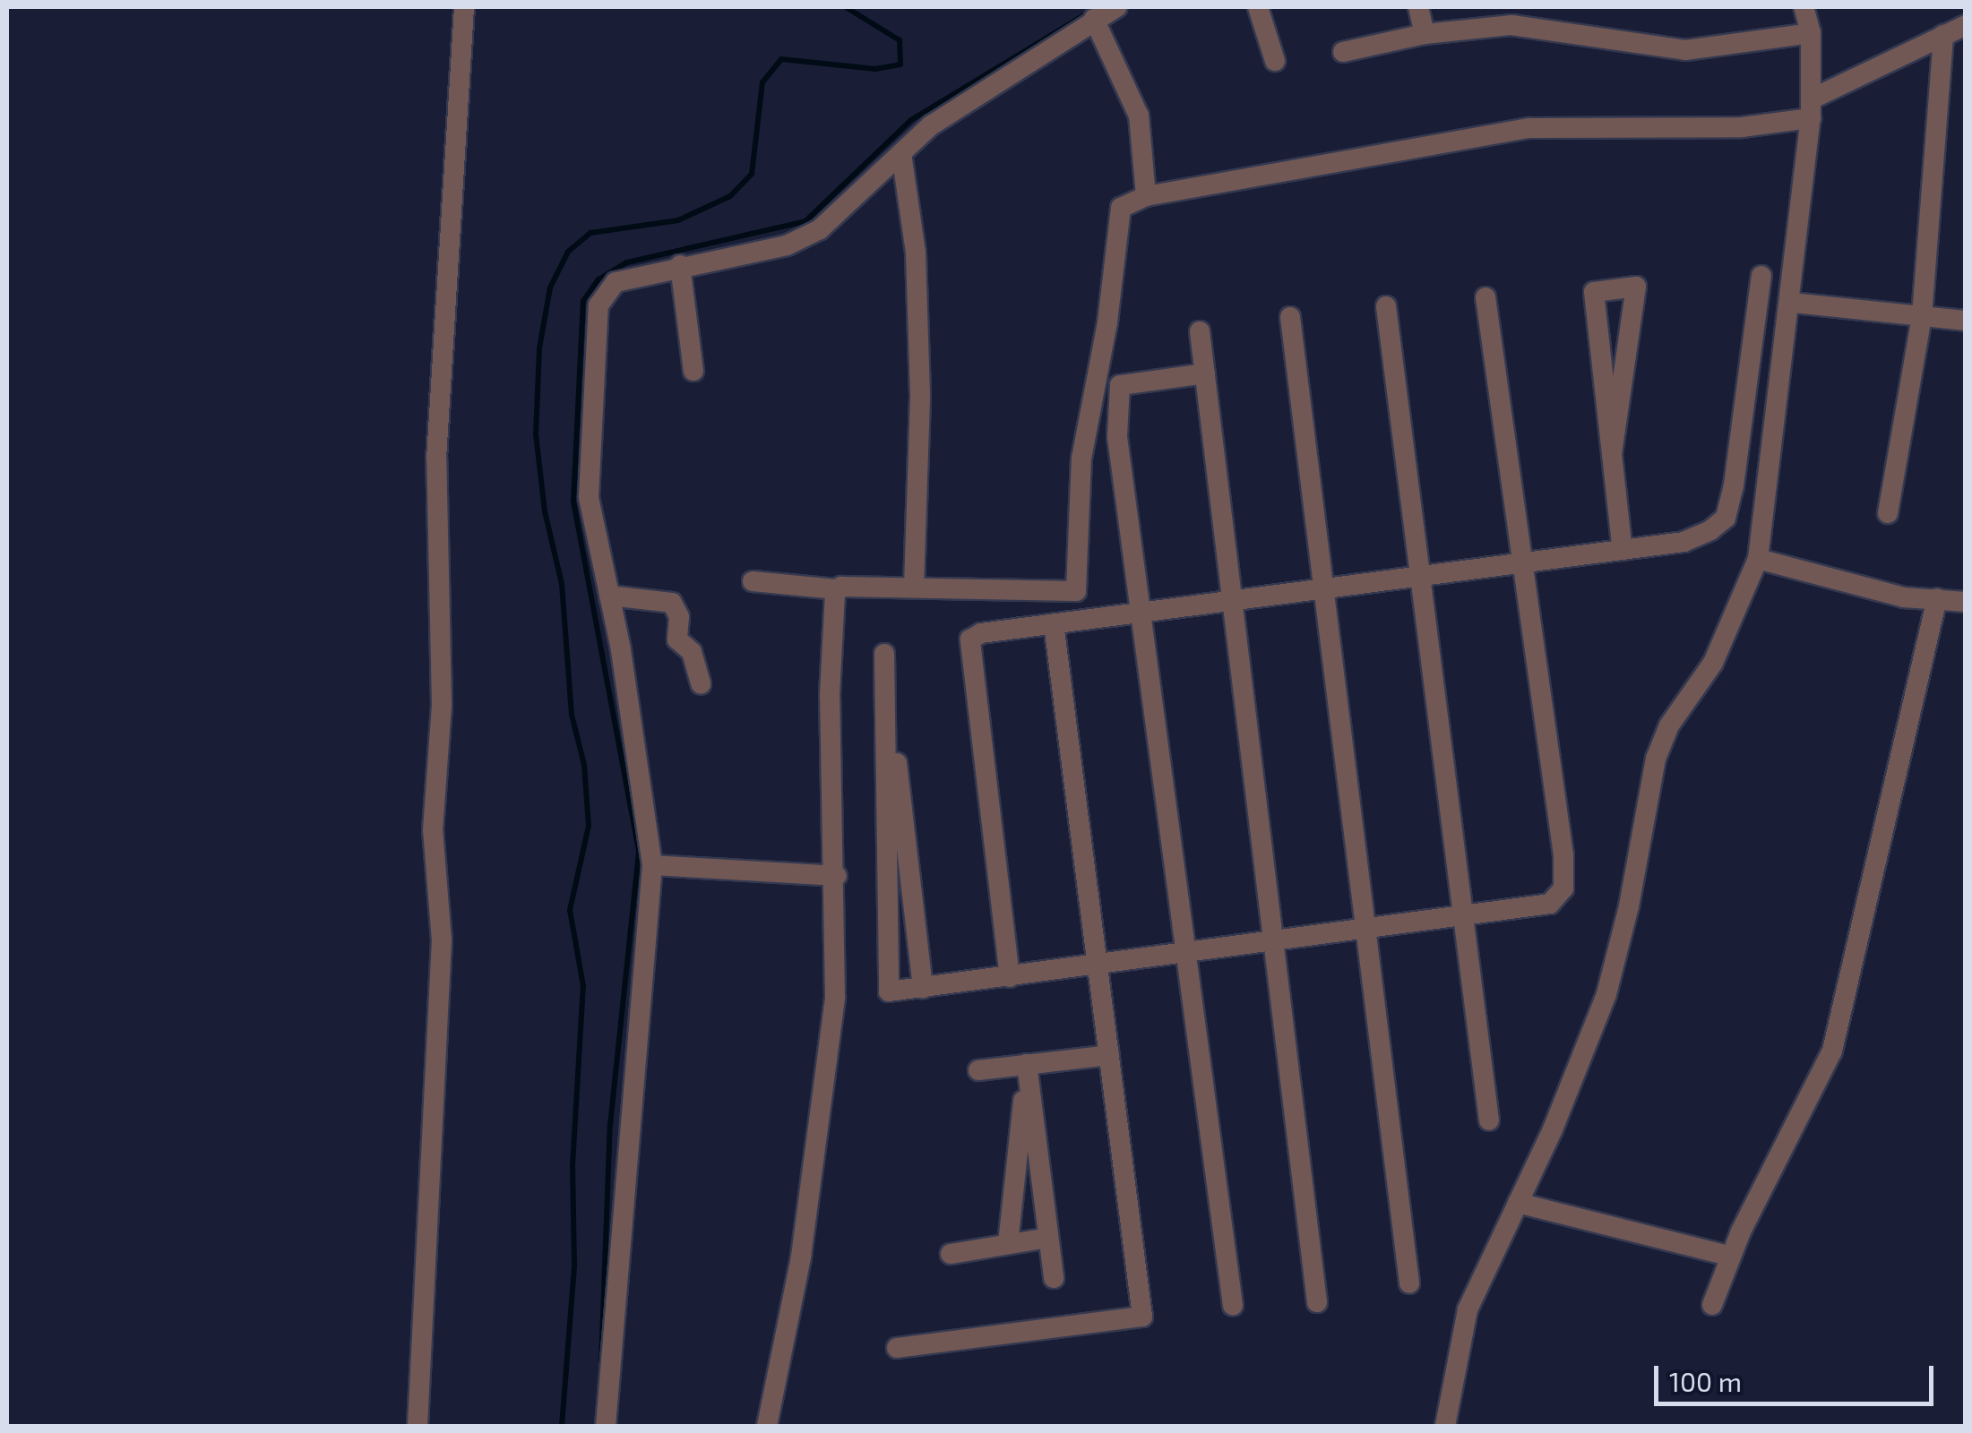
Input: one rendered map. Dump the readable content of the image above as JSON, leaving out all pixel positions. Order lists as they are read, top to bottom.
{
  "scale_bar": "100 m"
}
